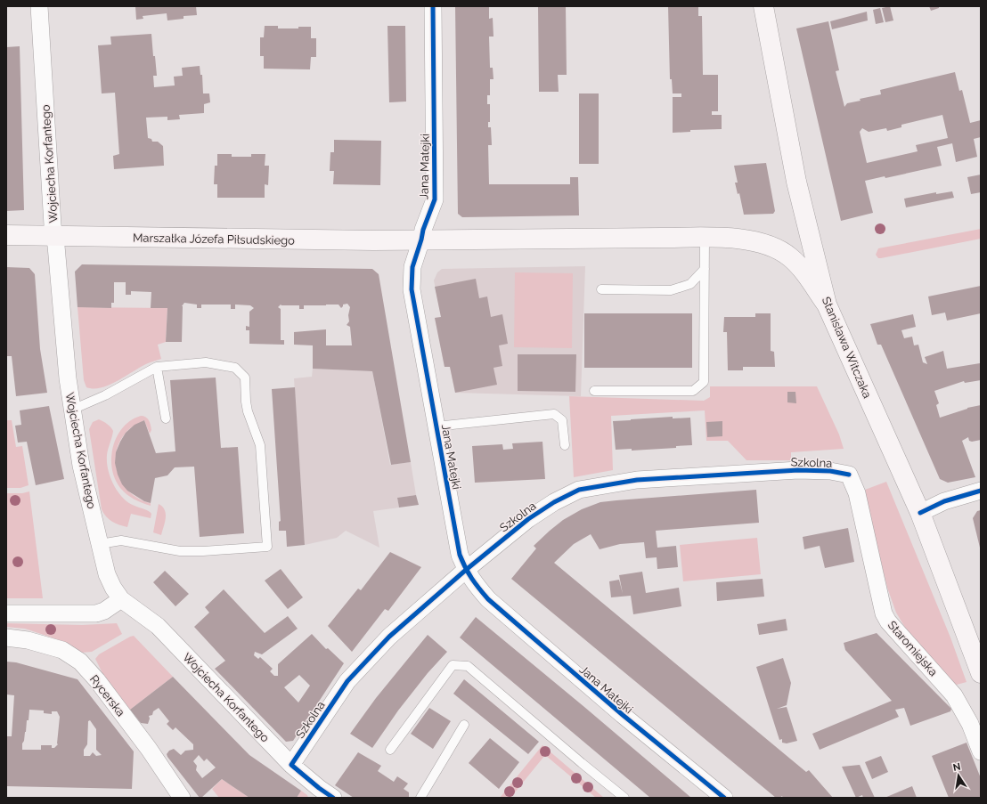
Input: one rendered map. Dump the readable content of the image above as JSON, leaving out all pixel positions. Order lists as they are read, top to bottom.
{
  "streets": {
    "main road": ["Marszałka Józefa Piłsudskiego", "Stanisława Witczaka"],
    "street": [
      "Wojciecha Korfantego",
      "Jana Matejki",
      "Szkolna",
      "Staromiejska",
      "Rycerska"
    ]
  },
  "crossings": [
    ["Wojciecha Korfantego", "Marszałka Józefa Piłsudskiego"],
    ["Wojciecha Korfantego", "Szkolna"],
    ["Jana Matejki", "Marszałka Józefa Piłsudskiego"],
    ["Jana Matejki", "Szkolna"],
    ["Marszałka Józefa Piłsudskiego", "Stanisława Witczaka"],
    ["Szkolna", "Staromiejska"]
  ],
  "north": "top"
}
